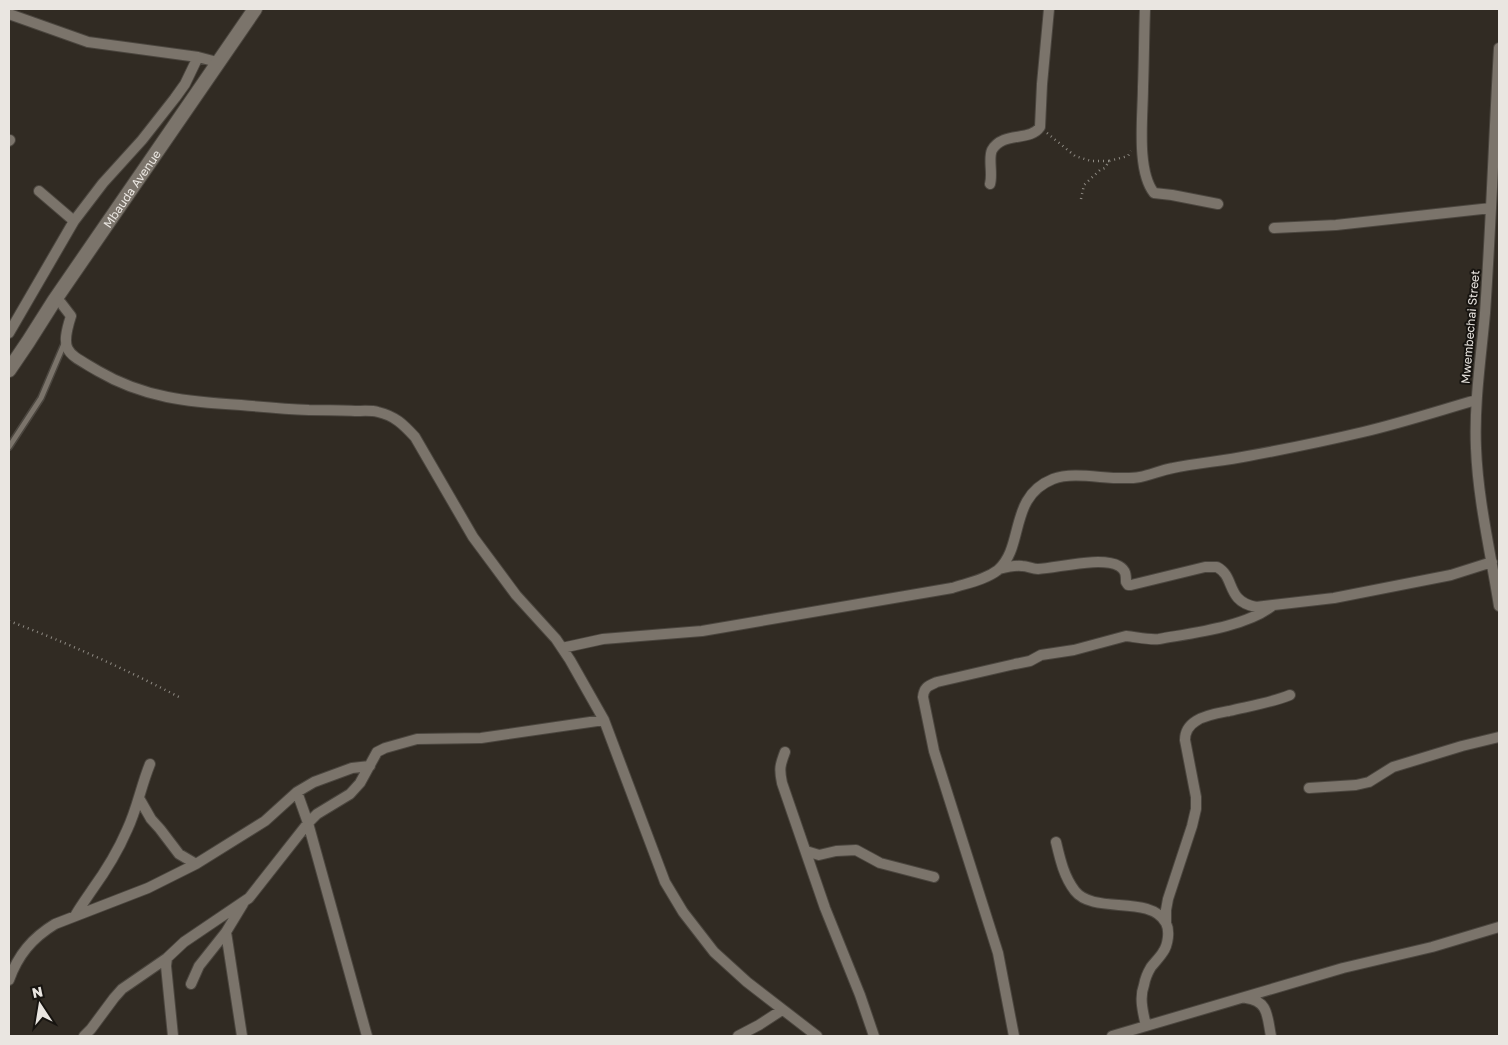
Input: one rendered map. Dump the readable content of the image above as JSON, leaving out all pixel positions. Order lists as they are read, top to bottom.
{
  "streets": {
    "street": ["Mbauda Avenue", "Mwembechai Street"]
  },
  "north": "top"
}
